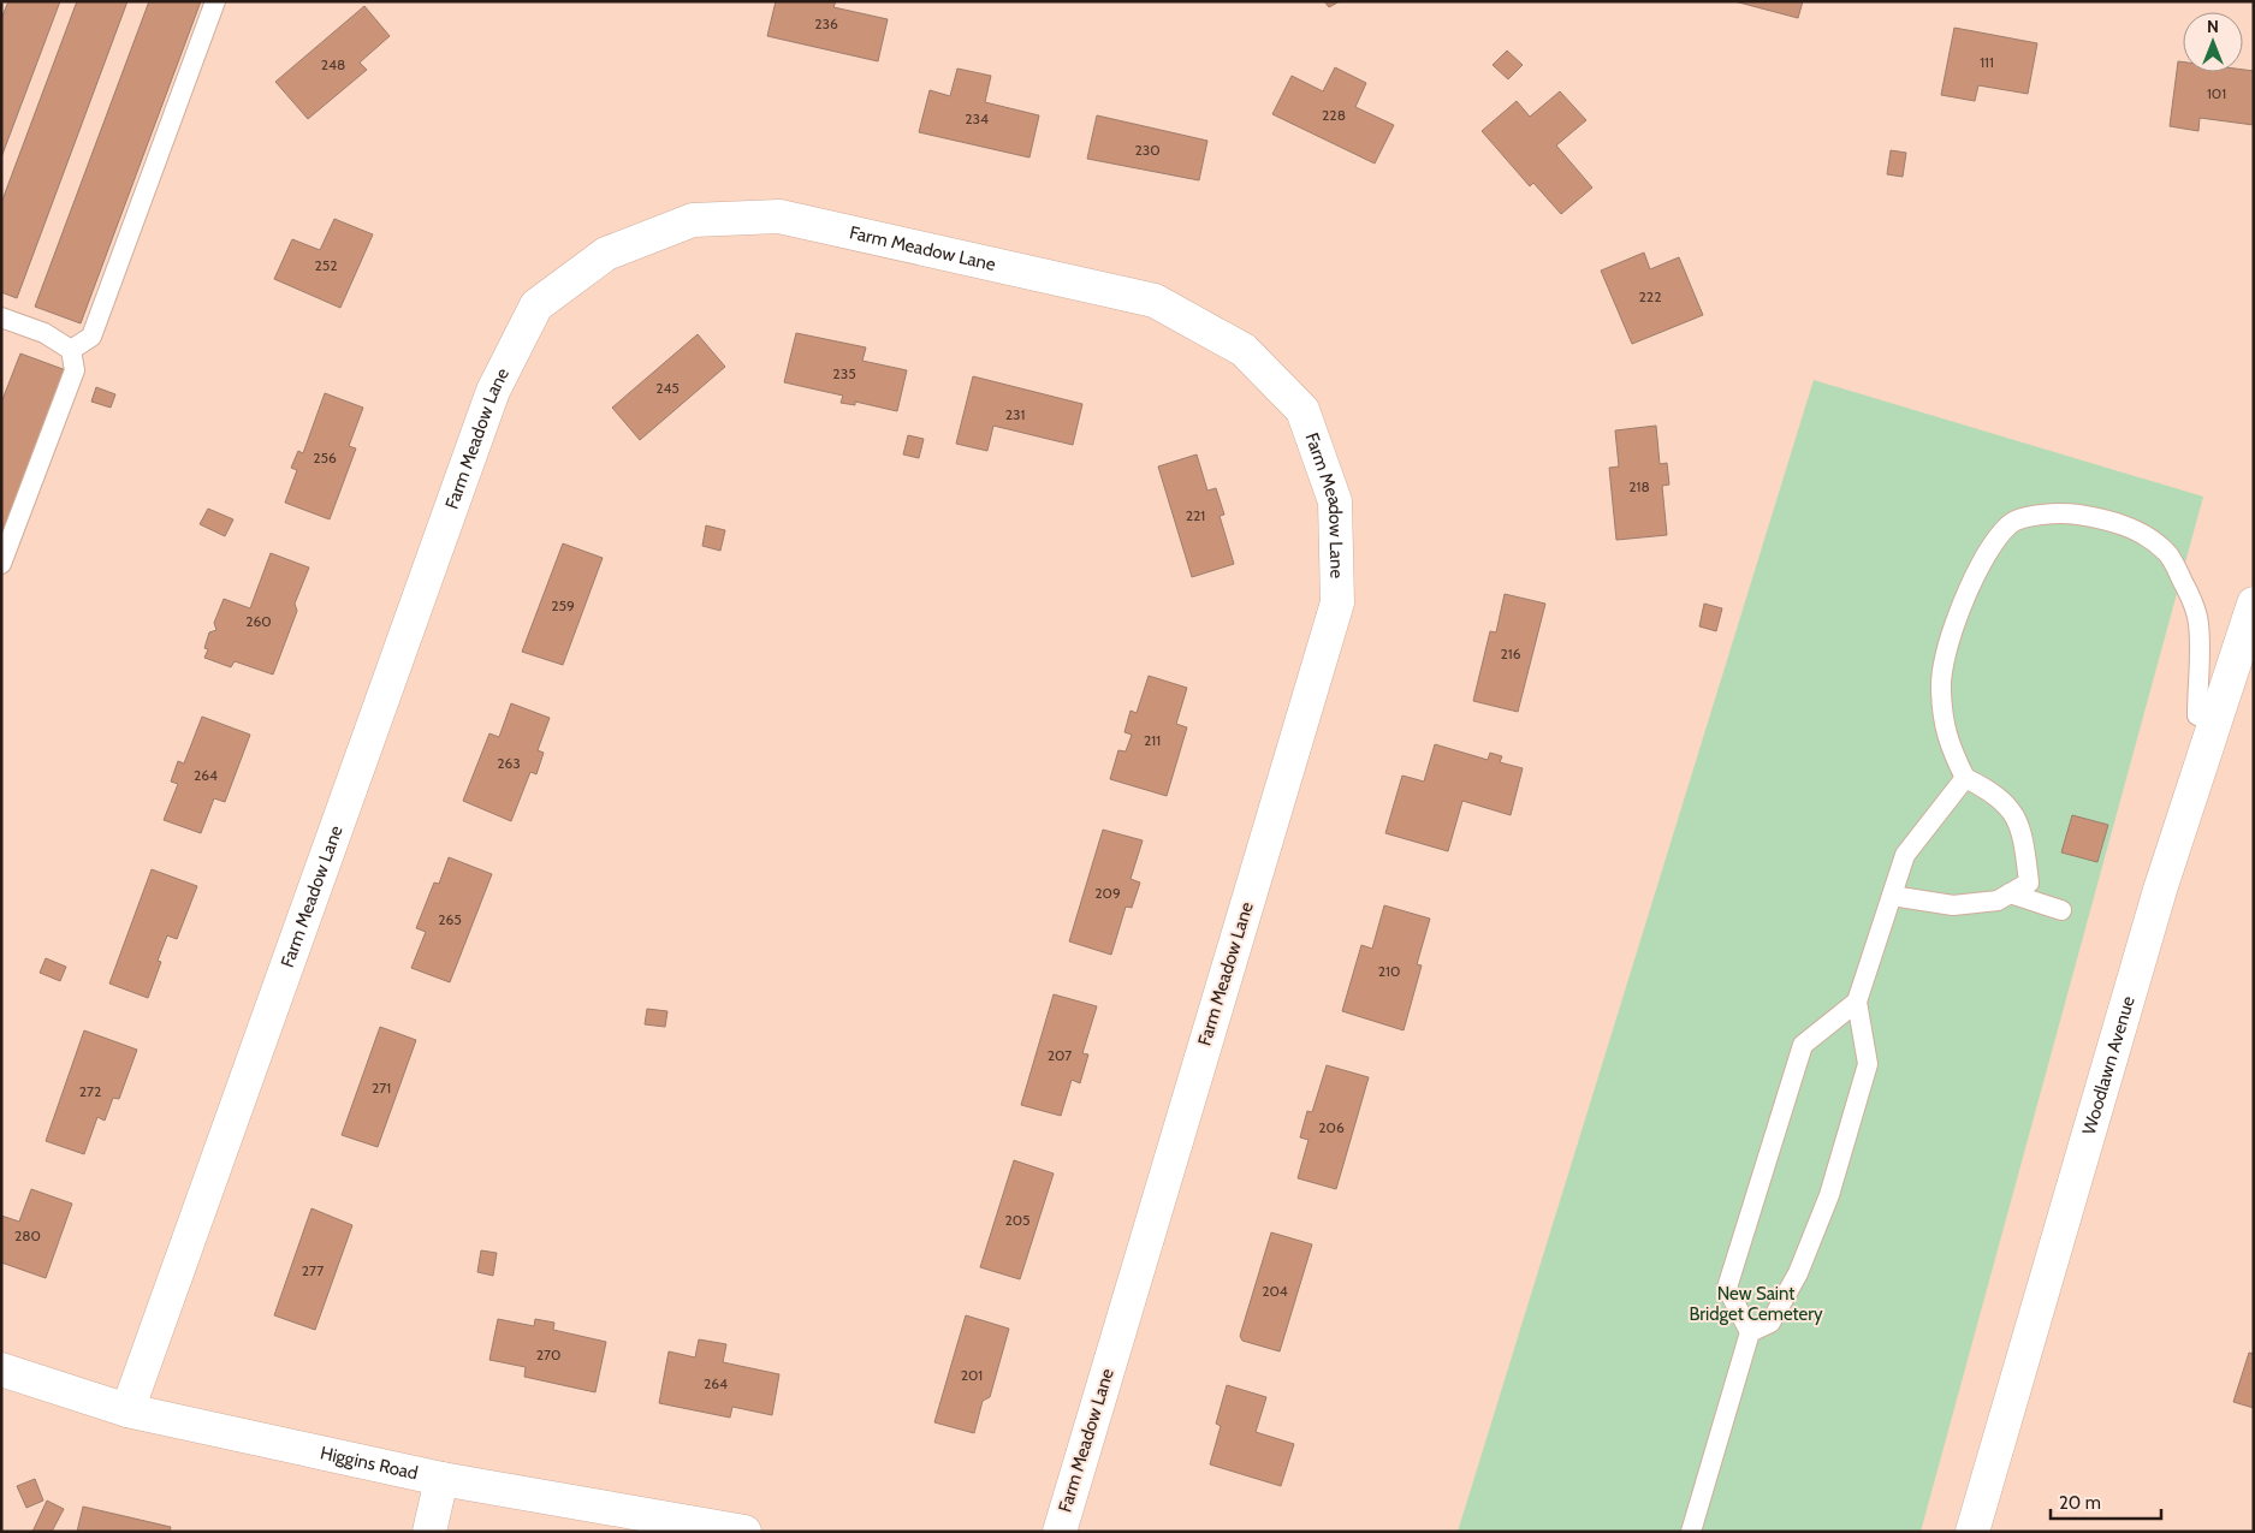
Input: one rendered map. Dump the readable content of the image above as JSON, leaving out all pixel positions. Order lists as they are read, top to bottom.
{
  "streets": {
    "street": ["Farm Meadow Lane", "Woodlawn Avenue", "Higgins Road"]
  },
  "crossings": [
    ["Farm Meadow Lane", "Higgins Road"]
  ],
  "parks": ["New Saint Bridget Cemetery"],
  "house_numbers": [
    "236",
    "111",
    "248",
    "101",
    "228",
    "234",
    "230",
    "252",
    "222",
    "235",
    "245",
    "231",
    "256",
    "218",
    "221",
    "259",
    "260",
    "216",
    "211",
    "263",
    "264",
    "209",
    "265",
    "210",
    "207",
    "271",
    "272",
    "206",
    "205",
    "280",
    "277",
    "204",
    "270",
    "201",
    "264"
  ],
  "scale_bar": "20 m",
  "north": "top"
}
